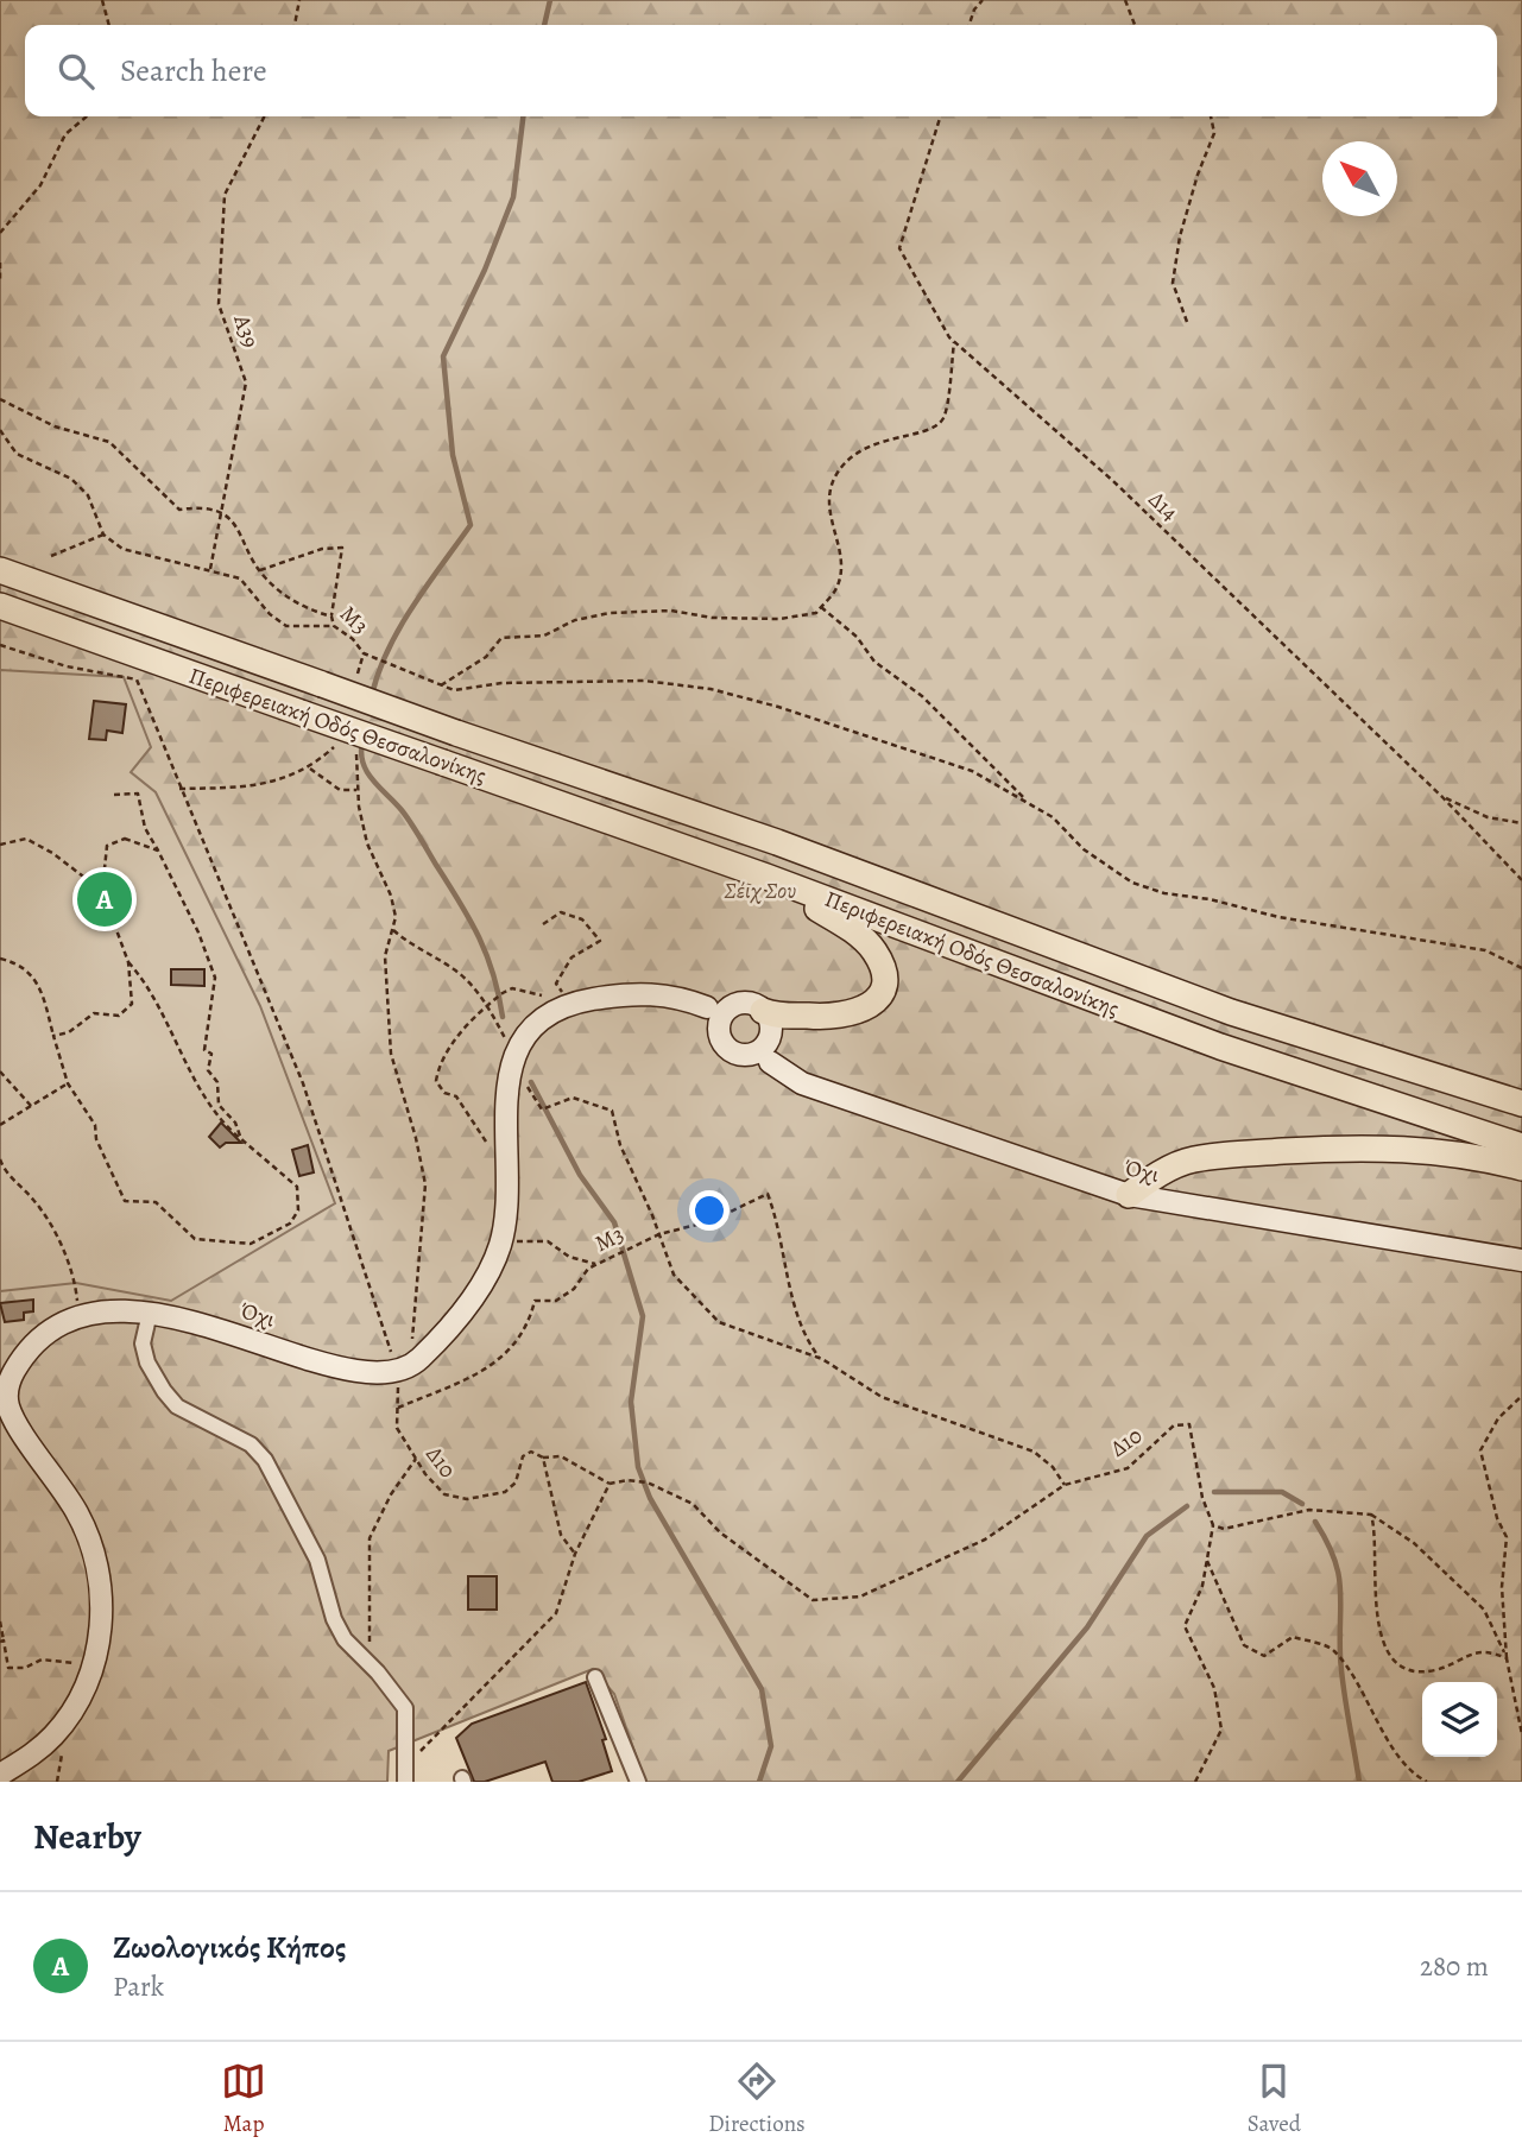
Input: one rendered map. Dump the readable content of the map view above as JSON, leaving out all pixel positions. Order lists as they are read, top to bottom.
{
  "streets": {
    "highway": ["Περιφερειακή Οδός Θεσσαλονίκης"],
    "main road": ["Όχι"],
    "path": [
      "Α39",
      "Δ14",
      "Μ3",
      "Δ10"
    ]
  },
  "crossings": [
    ["Α39", "Μ3"],
    ["Μ3", "Δ10"],
    ["Όχι", "Δ10"]
  ],
  "parks": ["Σέιχ Σου"],
  "north": "top left",
  "page": {
    "search": "Search here",
    "pins": "A",
    "heading": "Nearby",
    "list": [
      {
        "mark": "A",
        "name": "Ζωολογικός Κήπος",
        "note": "Park",
        "value": "280 m"
      }
    ],
    "nav": ["Map", "Directions", "Saved"]
  }
}
